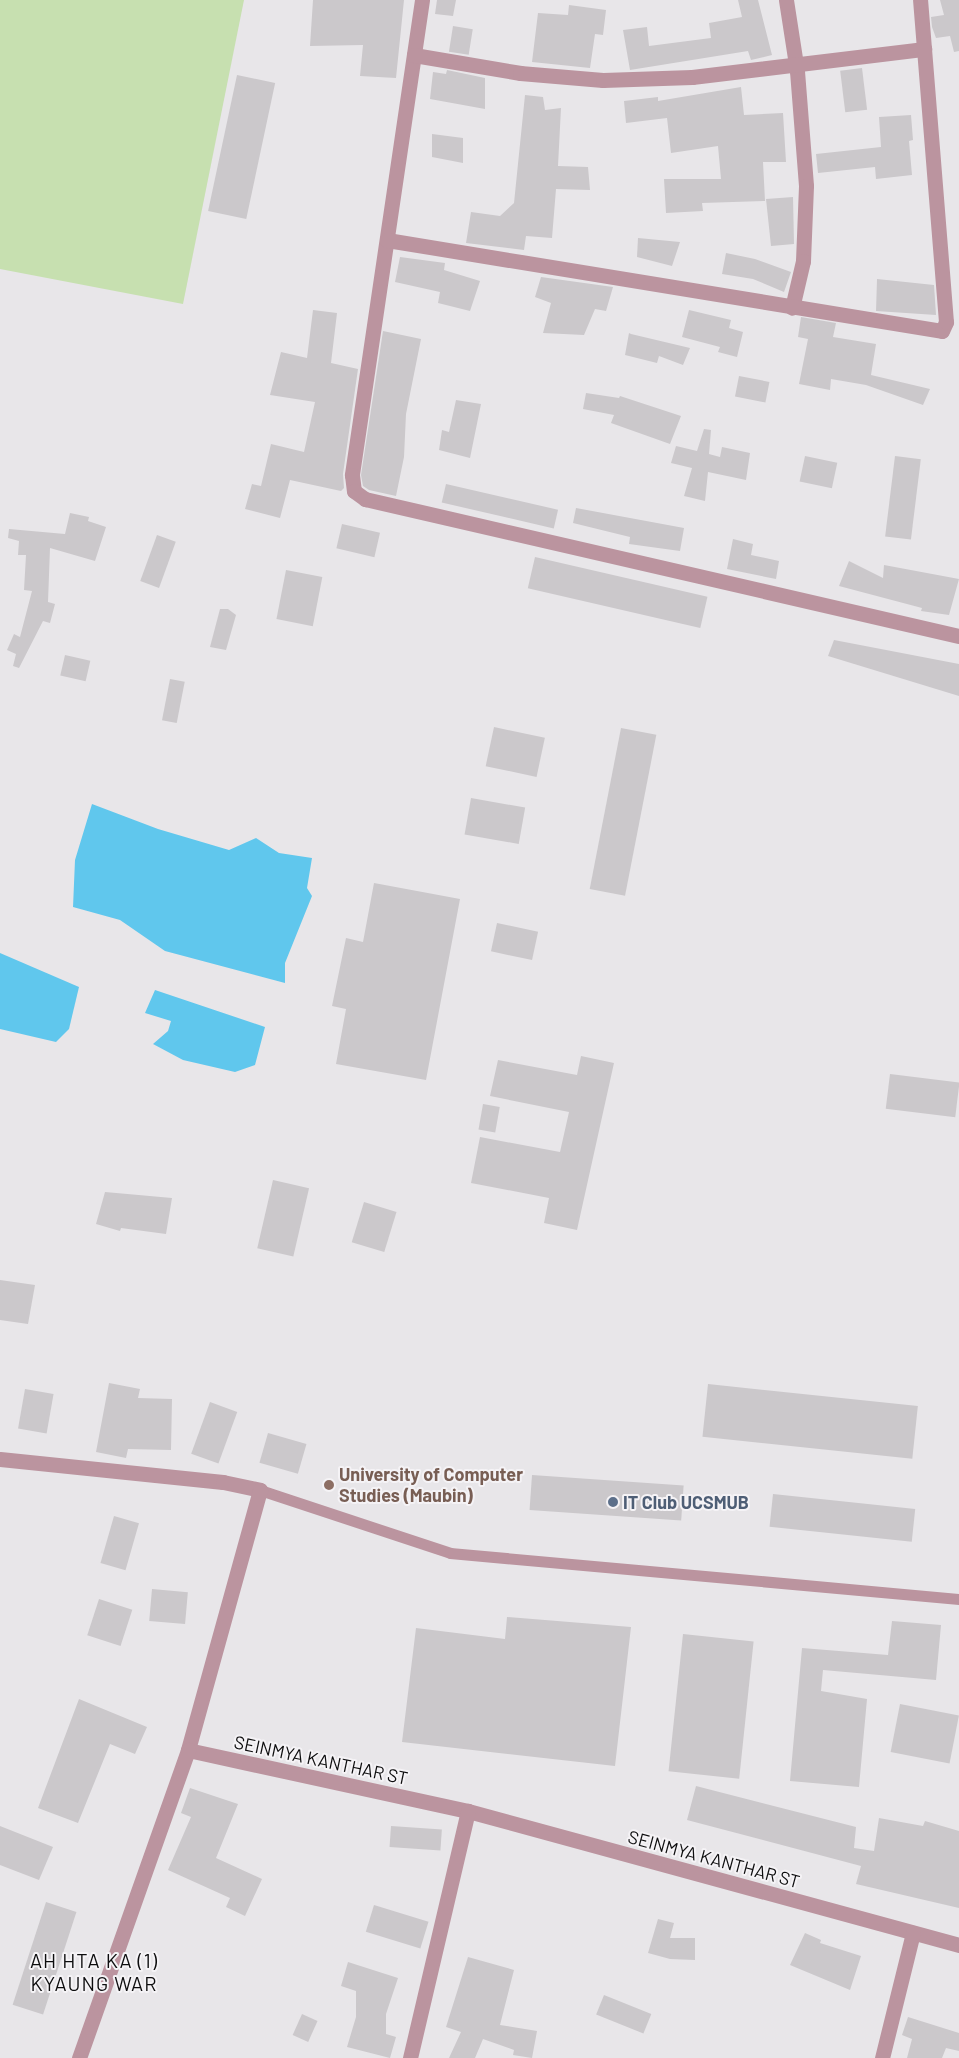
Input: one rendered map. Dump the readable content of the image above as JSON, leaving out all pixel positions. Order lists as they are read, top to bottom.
{
  "streets": {
    "street": ["SEINMYA KANTHAR ST"]
  },
  "districts": ["AH HTA KA (1) KYAUNG WAR"],
  "places": ["University of Computer Studies (Maubin)", "IT Club UCSMUB"]
}
